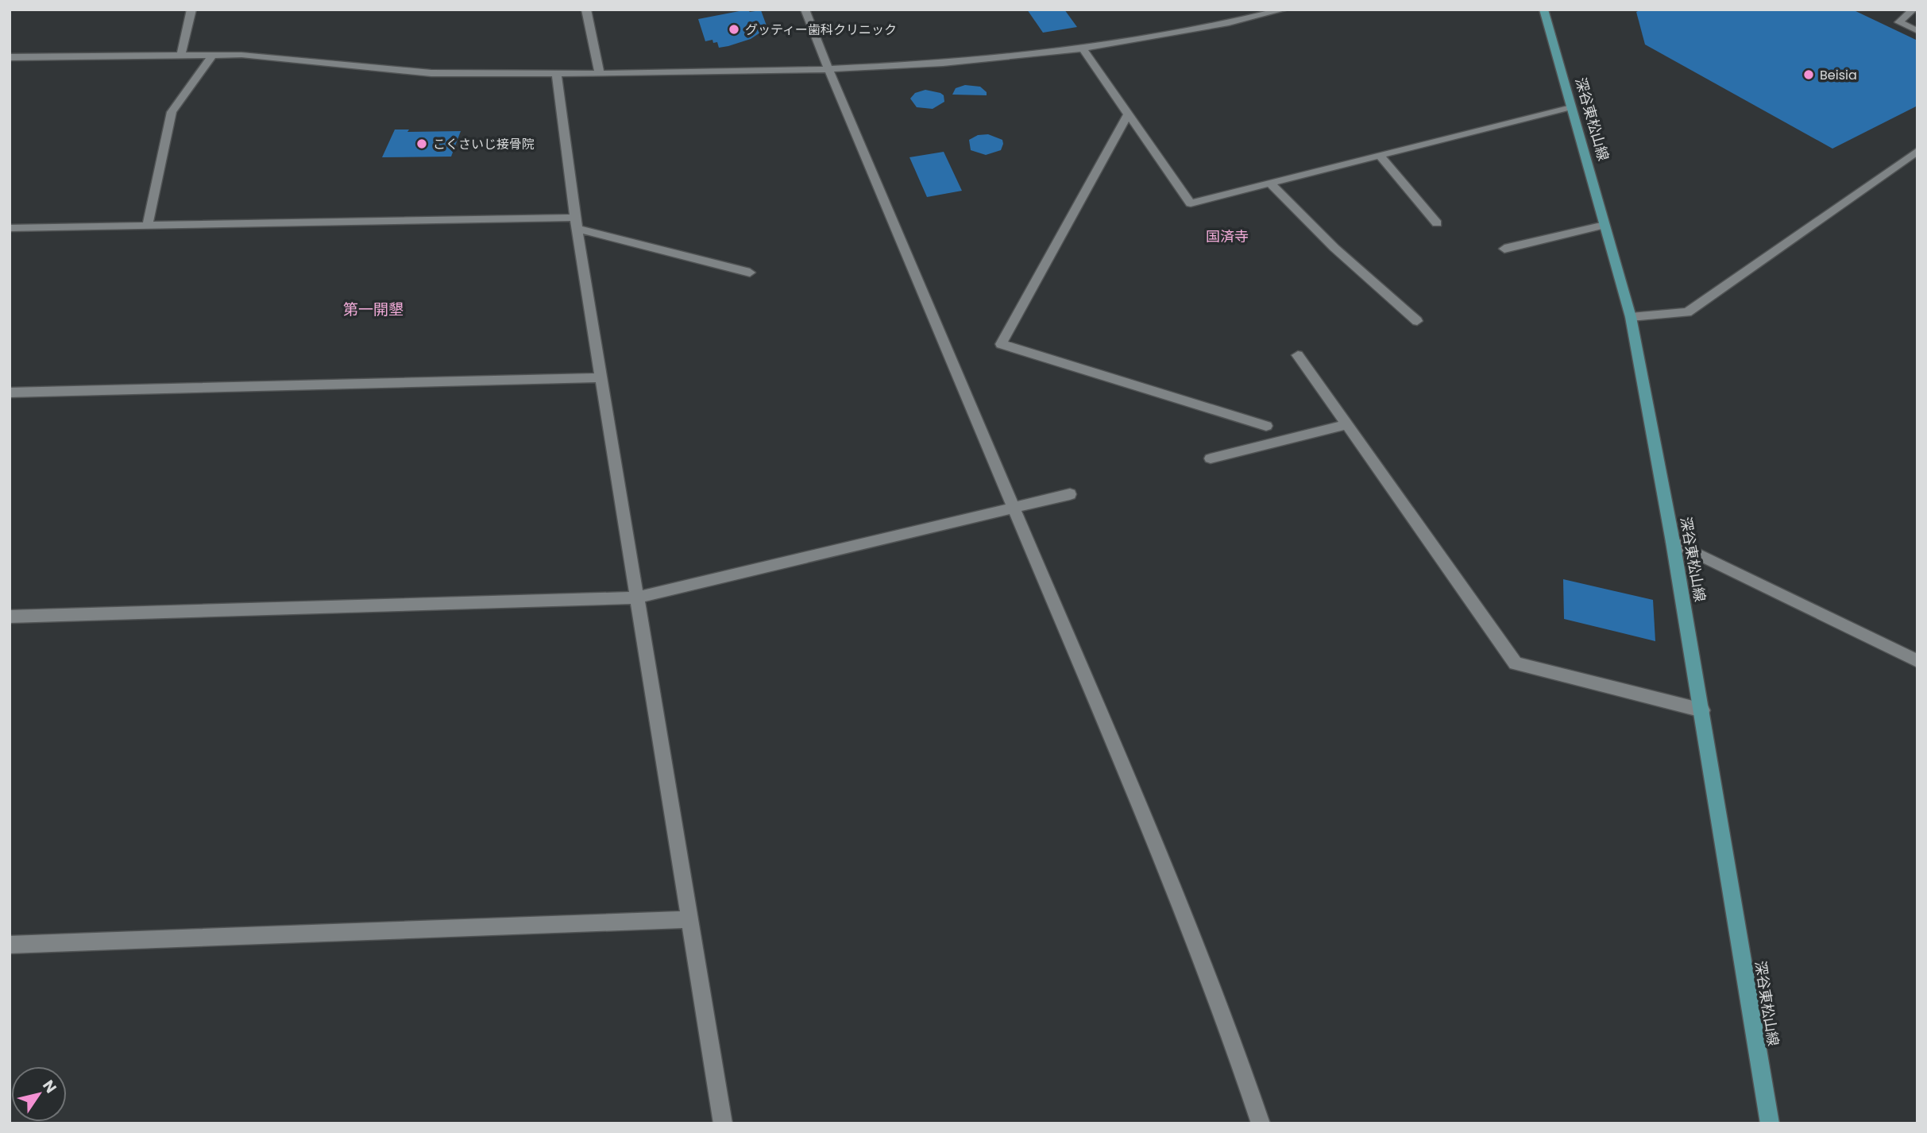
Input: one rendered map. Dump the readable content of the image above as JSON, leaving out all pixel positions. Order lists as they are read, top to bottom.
{
  "streets": {
    "main road": ["深谷東松山線"]
  },
  "districts": ["国済寺", "第一開墾"],
  "places": ["グッティー歯科クリニック", "Beisia", "こくさいじ接骨院"],
  "north": "top right"
}
